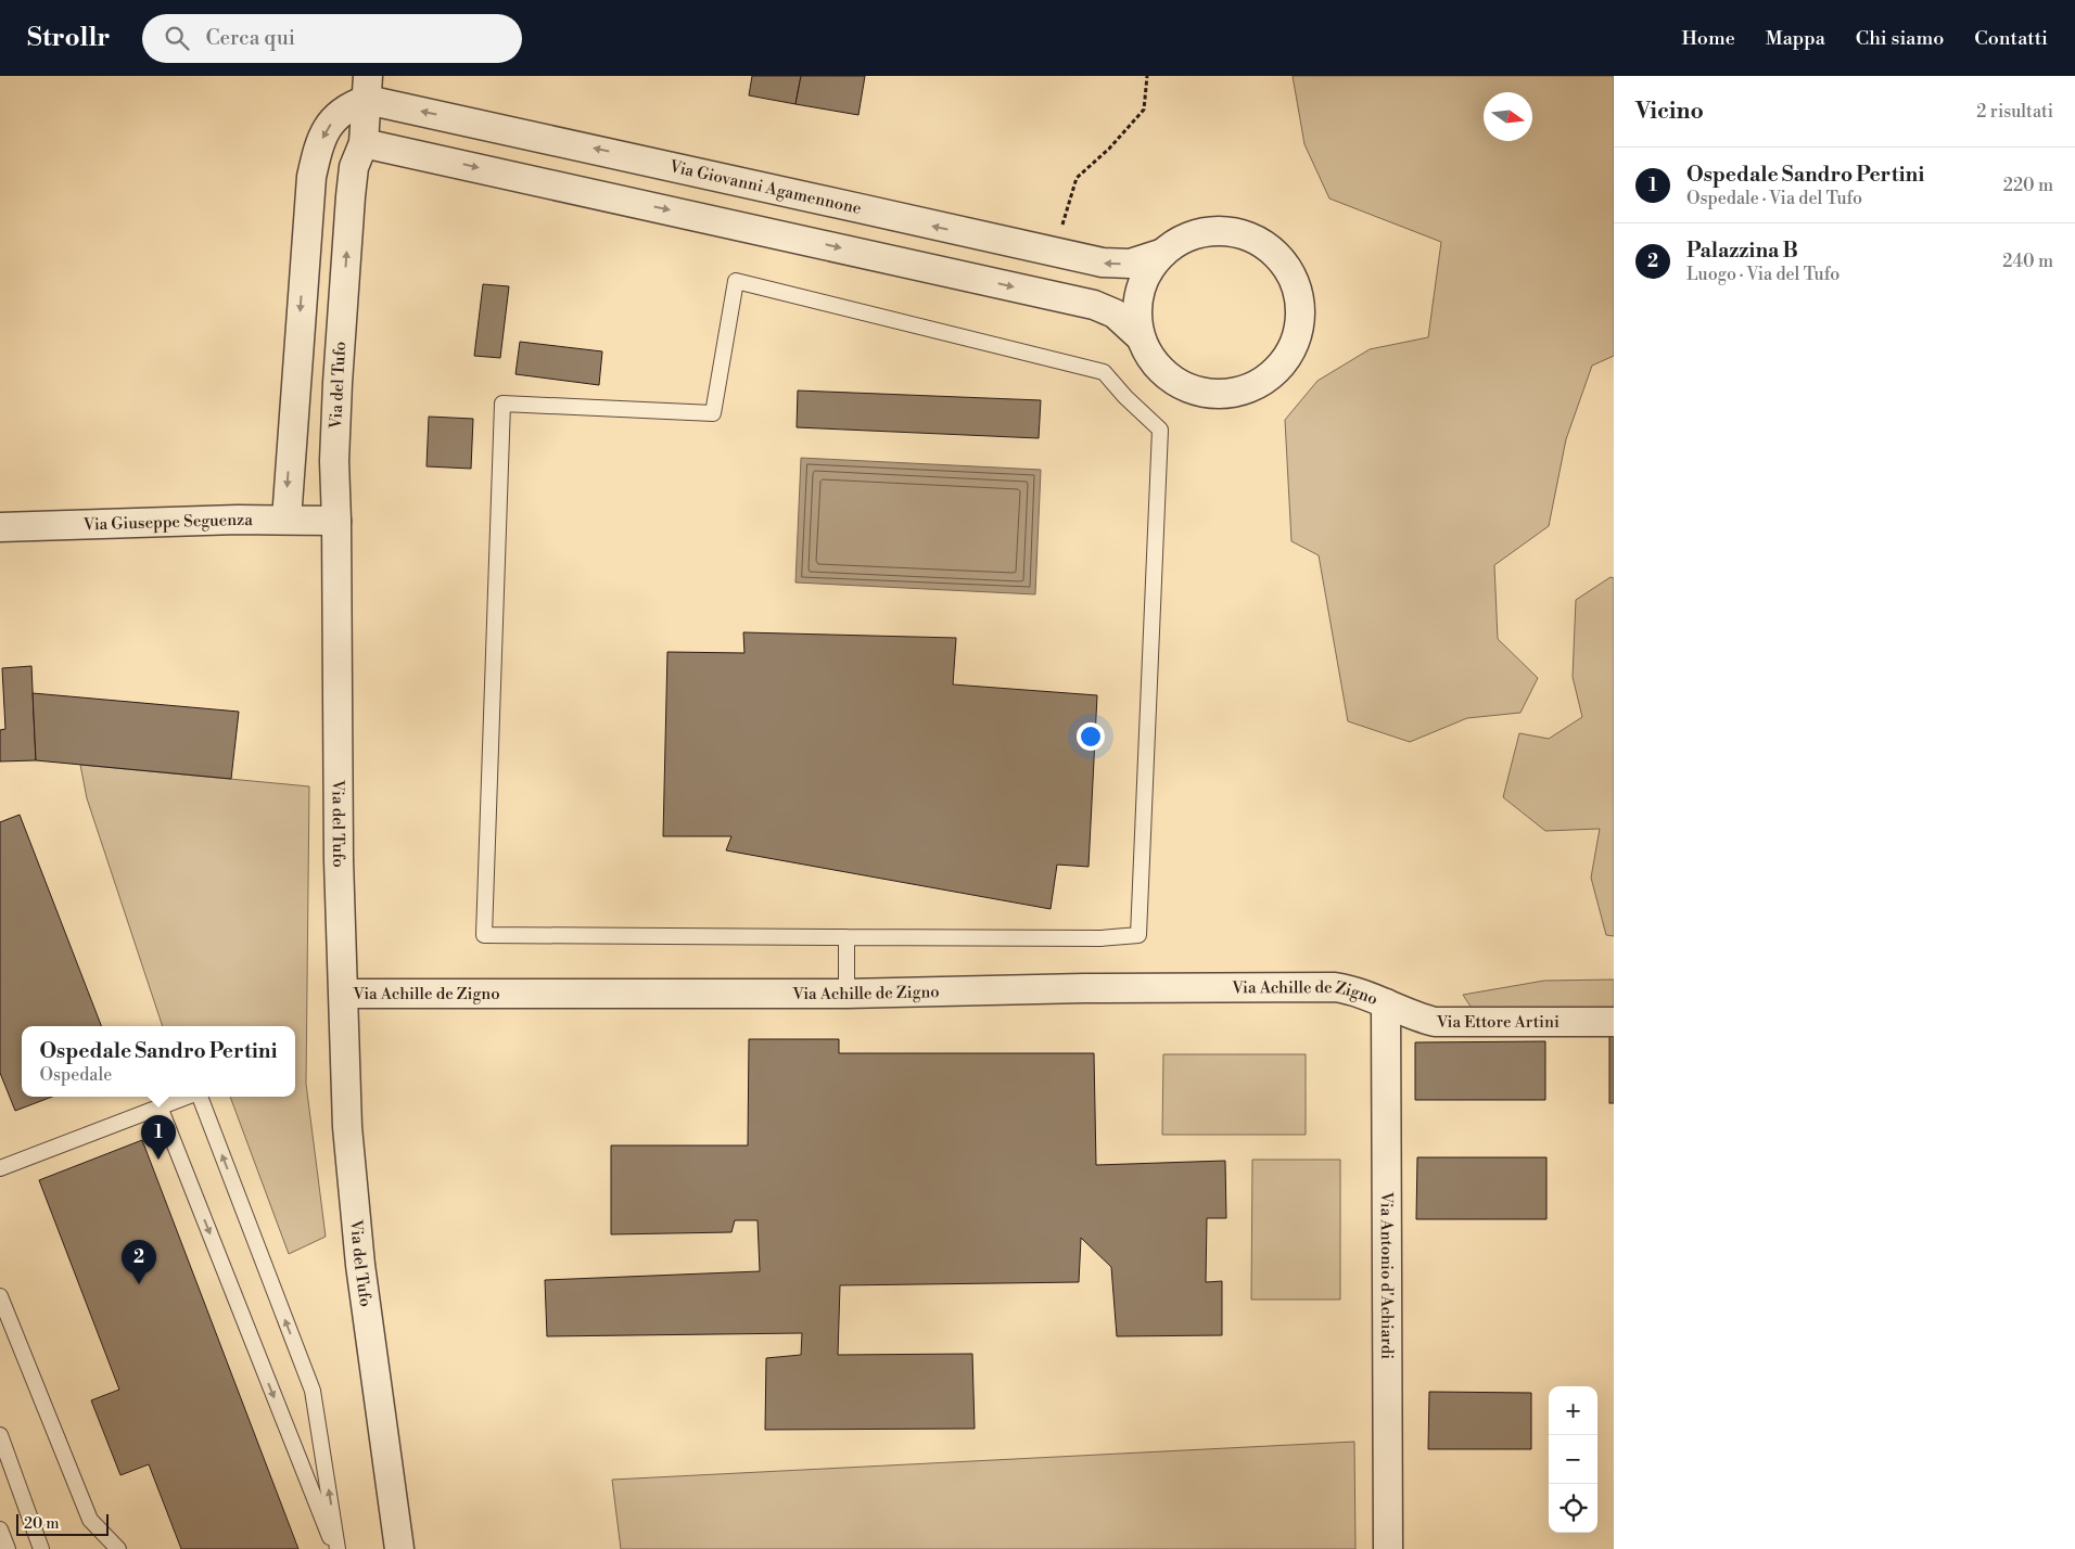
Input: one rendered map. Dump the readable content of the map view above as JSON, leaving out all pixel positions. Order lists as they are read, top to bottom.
{
  "streets": {
    "street": [
      "Via Giovanni Agamennone",
      "Via del Tufo",
      "Via Giuseppe Seguenza",
      "Via Achille de Zigno",
      "Via Ettore Artini",
      "Via Antonio d'Achiardi"
    ]
  },
  "crossings": [
    ["Via Giovanni Agamennone", "Via del Tufo"],
    ["Via del Tufo", "Via Giuseppe Seguenza"],
    ["Via del Tufo", "Via Achille de Zigno"],
    ["Via Achille de Zigno", "Via Ettore Artini"],
    ["Via Achille de Zigno", "Via Antonio d'Achiardi"],
    ["Via Ettore Artini", "Via Antonio d'Achiardi"]
  ],
  "scale_bar": "20 m",
  "north": "right",
  "page": {
    "header": "Strollr",
    "search": "Cerca qui",
    "nav": [
      "Home",
      "Mappa",
      "Chi siamo",
      "Contatti"
    ],
    "heading": ["Vicino", "2 risultati"],
    "list": [
      {
        "mark": "1",
        "name": "Ospedale Sandro Pertini",
        "note": "Ospedale · Via del Tufo",
        "value": "220 m"
      },
      {
        "mark": "2",
        "name": "Palazzina B",
        "note": "Luogo · Via del Tufo",
        "value": "240 m"
      }
    ],
    "popup": ["Ospedale Sandro Pertini", "Ospedale"],
    "pins": ["1", "2"],
    "map_buttons": ["+", "−"],
    "scale": "20 m"
  }
}
